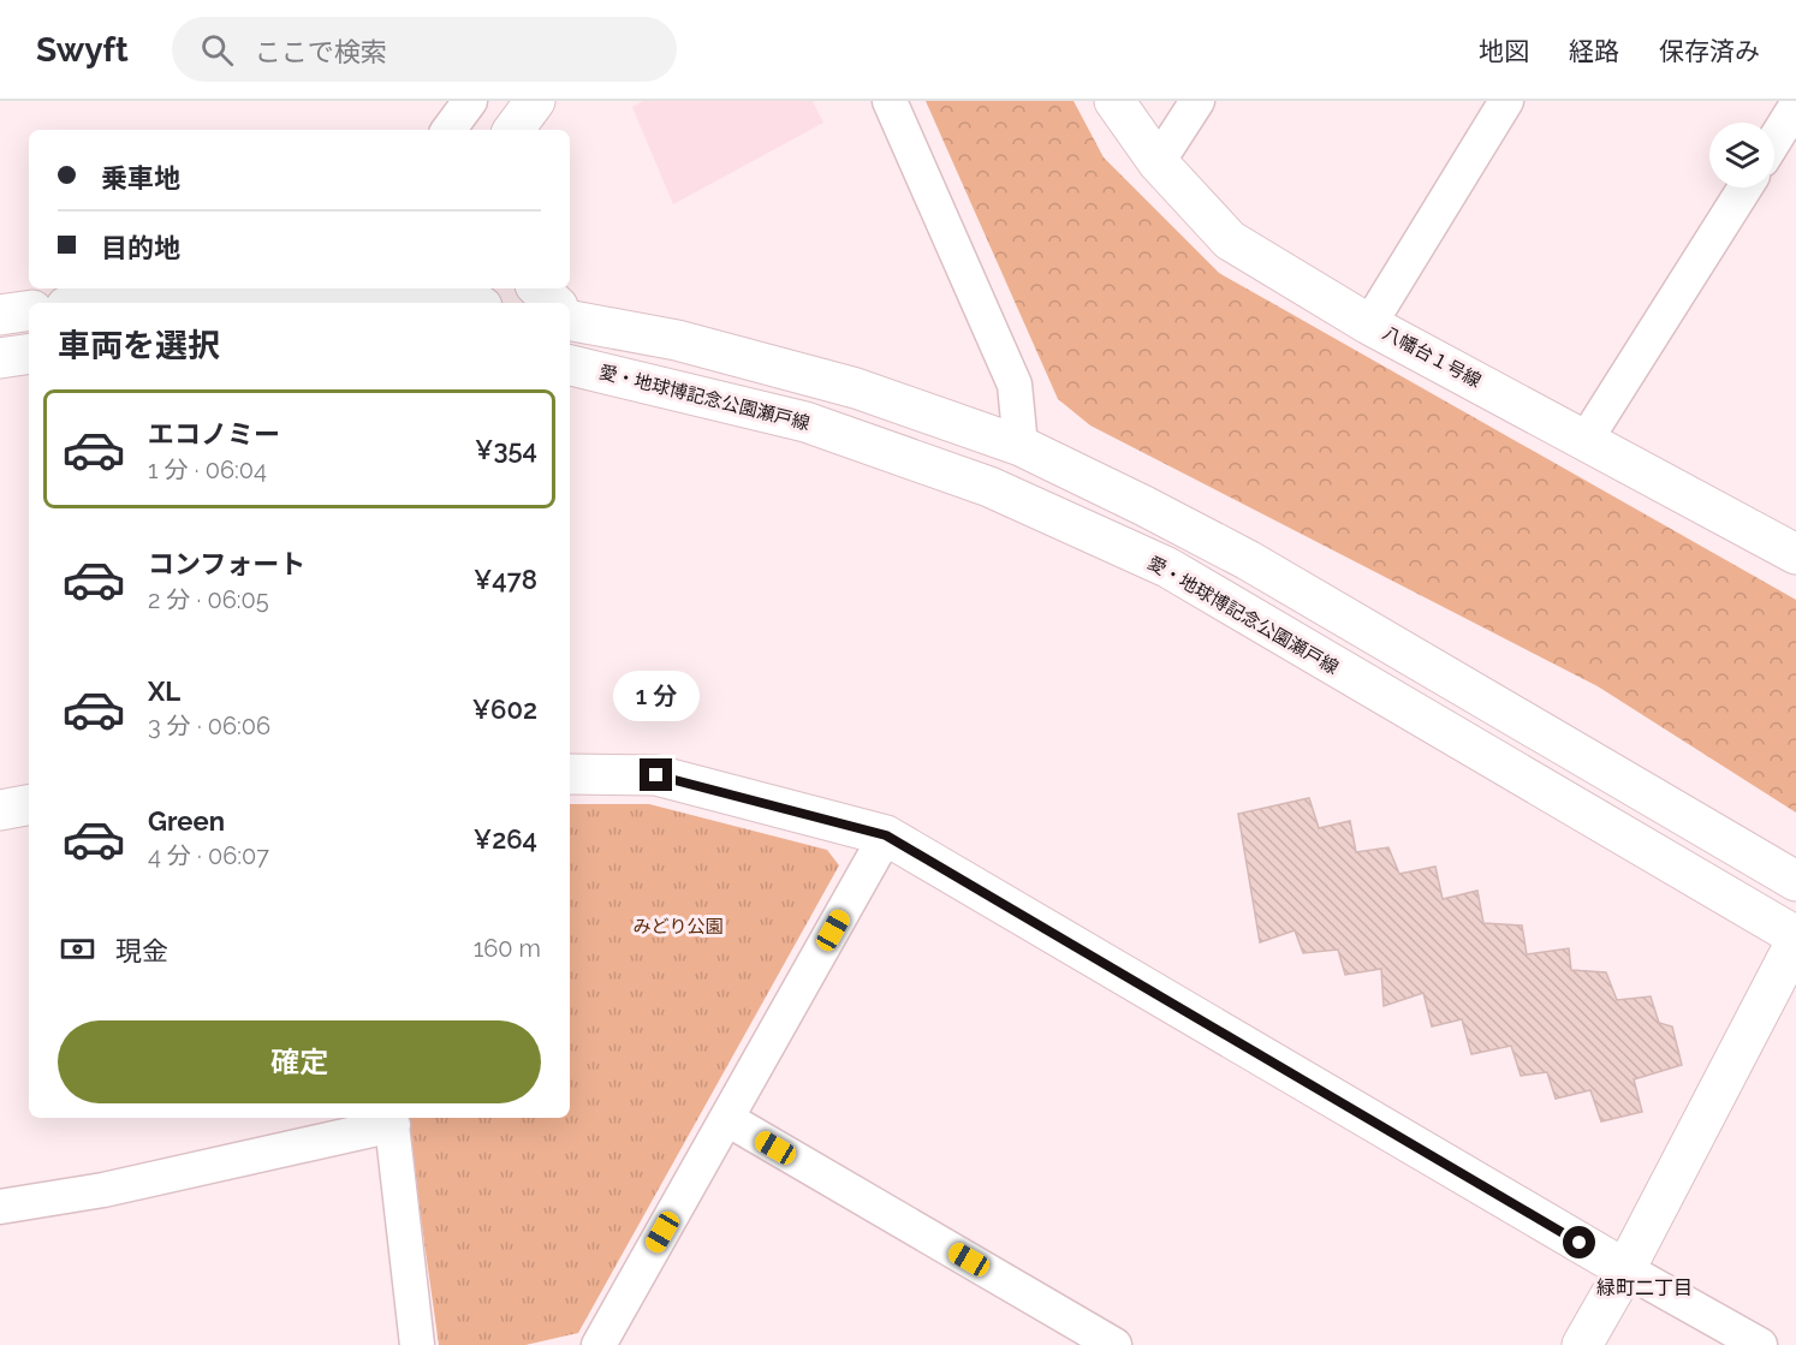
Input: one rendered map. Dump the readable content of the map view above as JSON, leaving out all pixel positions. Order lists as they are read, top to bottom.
{
  "streets": {
    "main road": ["八幡台１号線", "愛・地球博記念公園瀬戸線"]
  },
  "districts": ["緑町二丁目"],
  "parks": ["みどり公園"],
  "page": {
    "header": "Swyft",
    "search": "ここで検索",
    "nav": ["地図", "経路", "保存済み"],
    "banner": ["乗車地", "目的地"],
    "heading": "車両を選択",
    "list": [
      {
        "name": "エコノミー",
        "note": "1 分 · 06:04",
        "value": "¥354"
      },
      {
        "name": "コンフォート",
        "note": "2 分 · 06:05",
        "value": "¥478"
      },
      {
        "name": "XL",
        "note": "3 分 · 06:06",
        "value": "¥602"
      },
      {
        "name": "Green",
        "note": "4 分 · 06:07",
        "value": "¥264"
      }
    ],
    "bubble": "1 分",
    "pay": ["現金", "160 m"],
    "buttons": "確定"
  }
}
